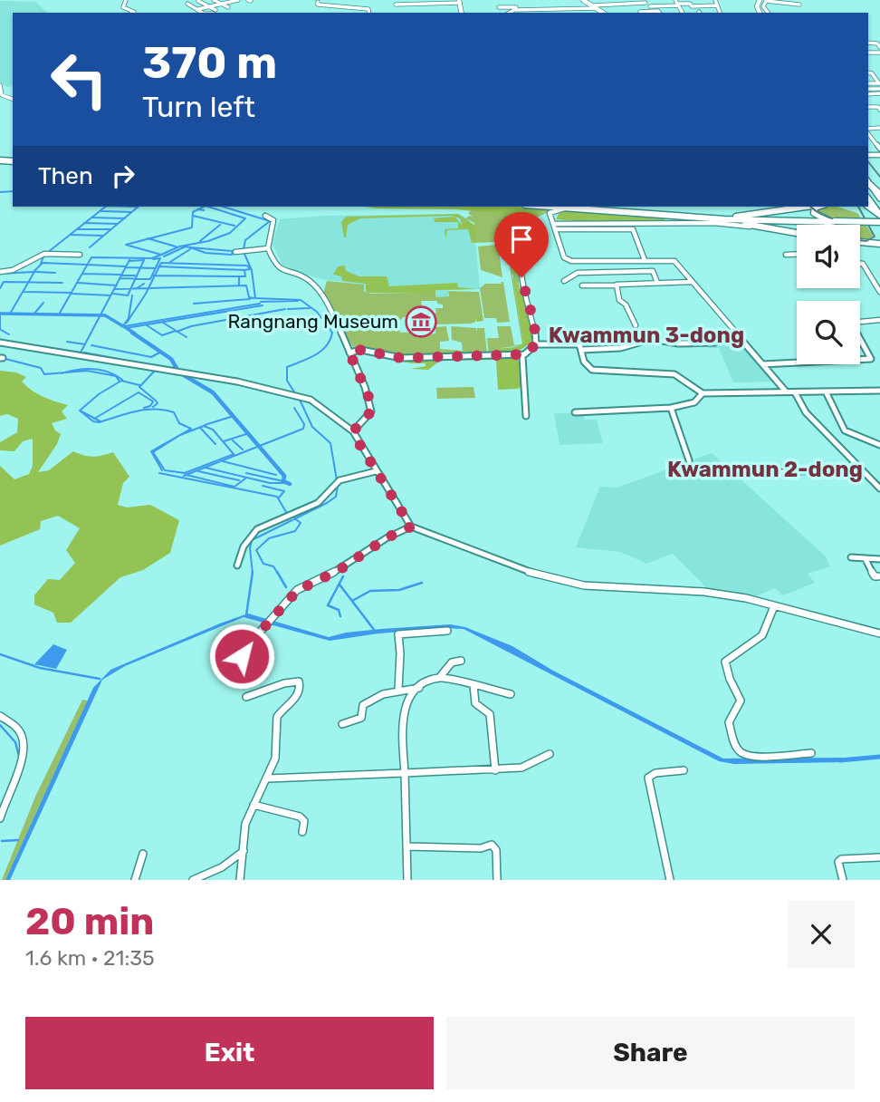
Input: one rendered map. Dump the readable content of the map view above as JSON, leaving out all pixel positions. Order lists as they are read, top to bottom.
{
  "districts": ["Kwammun 3-dong", "Kwammun 2-dong"],
  "places": {
    "museum": ["Rangnang Museum"]
  },
  "page": {
    "turn": ["370 m", "Turn left"],
    "then": "Then",
    "heading": ["20 min", "1.6 km · 21:35"],
    "buttons": ["Exit", "Share"]
  }
}
